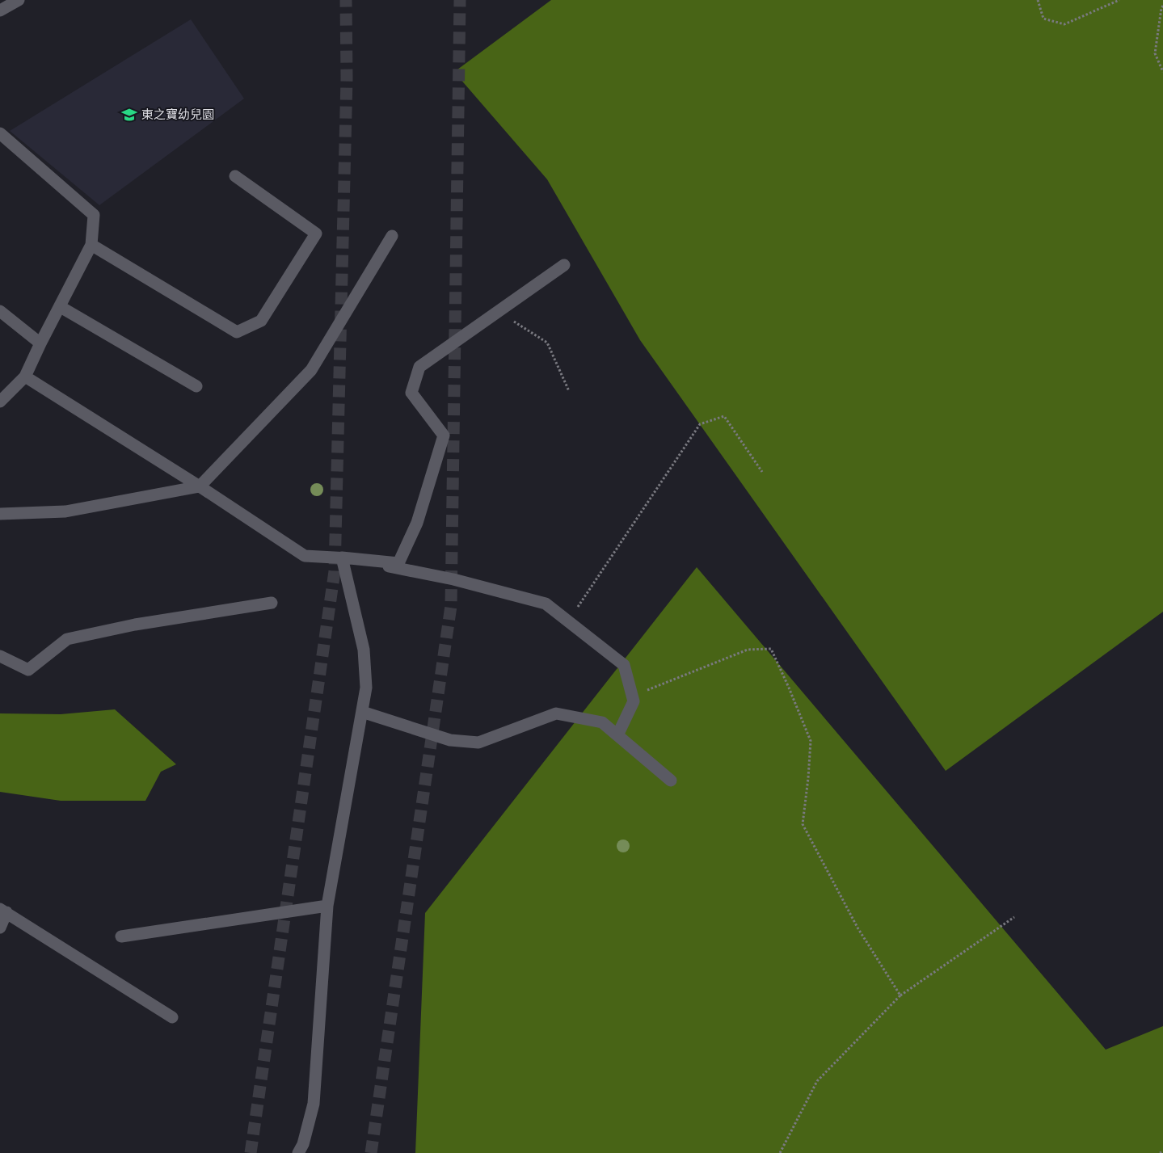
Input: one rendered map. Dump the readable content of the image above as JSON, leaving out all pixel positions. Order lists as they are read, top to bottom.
{
  "places": {
    "school or university": ["東之寶幼兒園"]
  }
}
